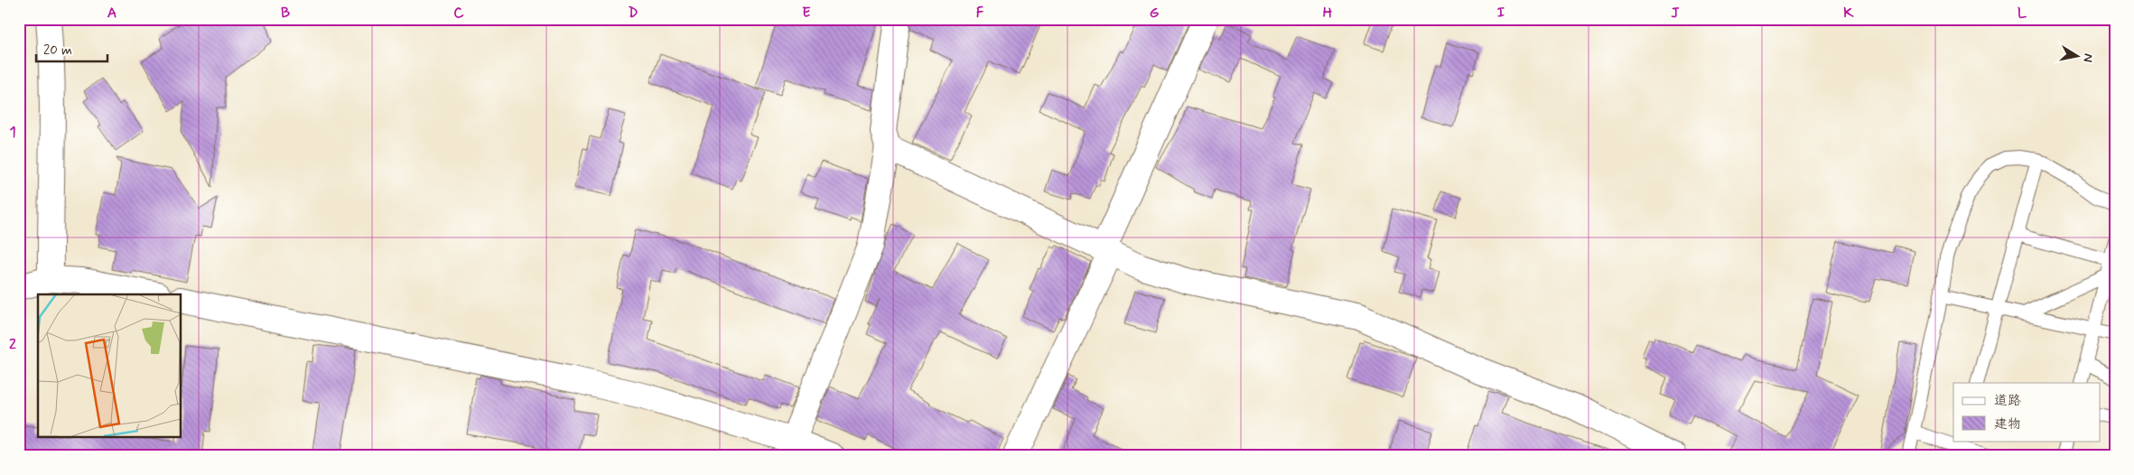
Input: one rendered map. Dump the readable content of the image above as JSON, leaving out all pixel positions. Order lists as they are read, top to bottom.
{
  "legend": ["道路", "建物"],
  "scale_bar": "20 m",
  "north": "right",
  "grid": {
    "columns": [
      "A",
      "B",
      "C",
      "D",
      "E",
      "F",
      "G",
      "H",
      "I",
      "J",
      "K",
      "L"
    ],
    "rows": ["1", "2"]
  }
}
